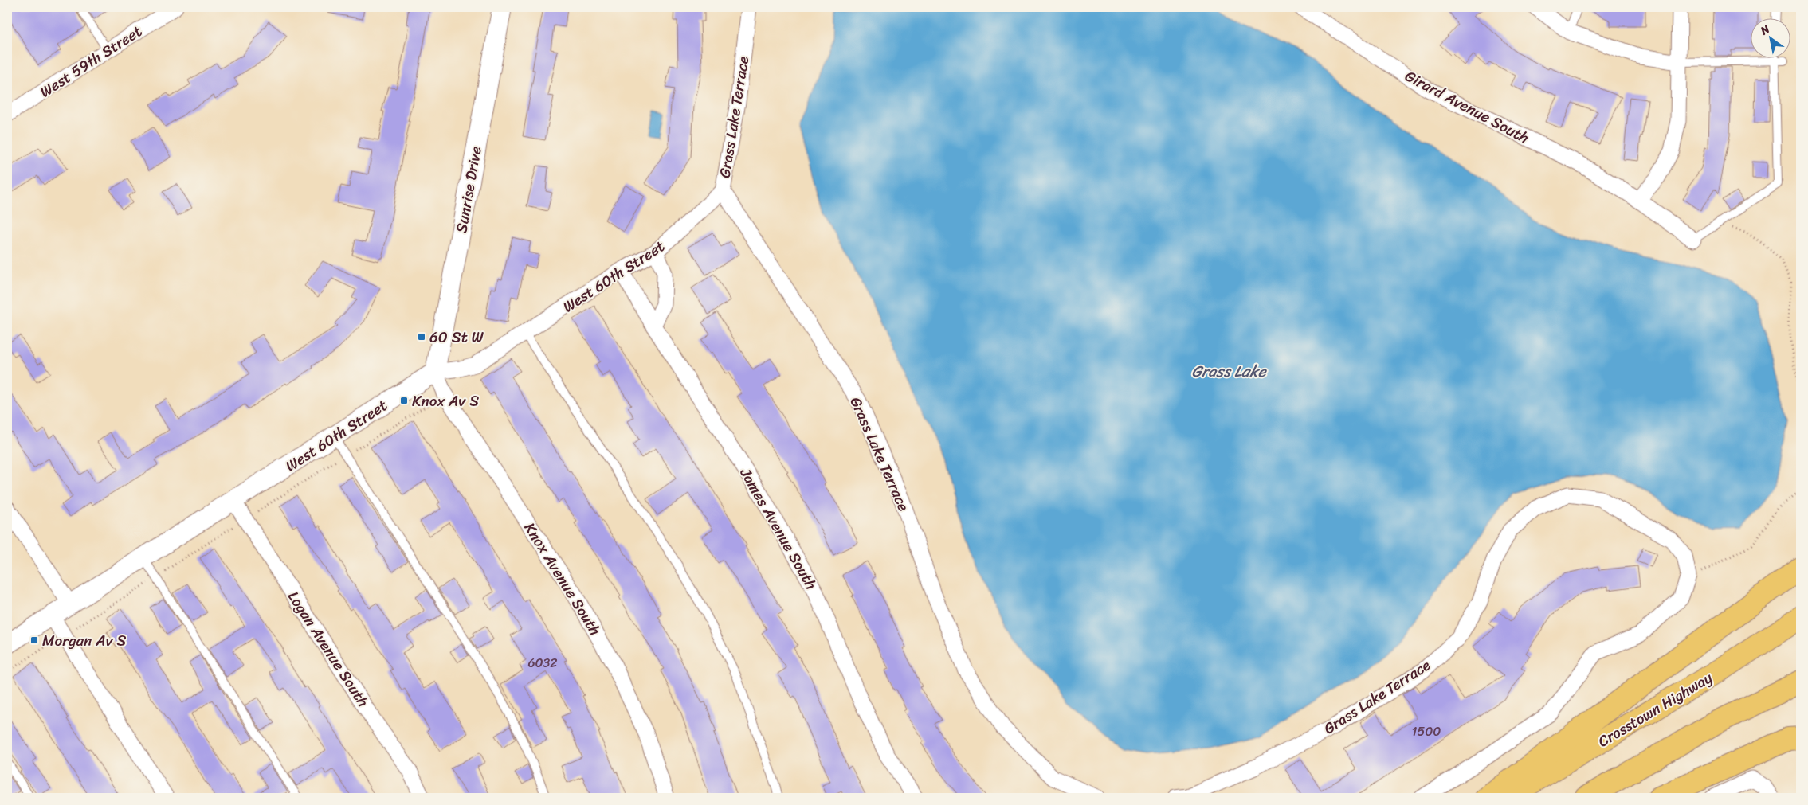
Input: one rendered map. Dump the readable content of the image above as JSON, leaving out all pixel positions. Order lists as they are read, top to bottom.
{
  "streets": {
    "highway": ["Crosstown Highway"],
    "street": [
      "West 59th Street",
      "Girard Avenue South",
      "Grass Lake Terrace",
      "Sunrise Drive",
      "West 60th Street",
      "James Avenue South",
      "Knox Avenue South",
      "Logan Avenue South"
    ]
  },
  "crossings": [
    ["Grass Lake Terrace", "West 60th Street"],
    ["Sunrise Drive", "West 60th Street"],
    ["Sunrise Drive", "Knox Avenue South"],
    ["West 60th Street", "James Avenue South"],
    ["West 60th Street", "Knox Avenue South"],
    ["West 60th Street", "Logan Avenue South"]
  ],
  "water": ["Grass Lake"],
  "places": {
    "transit": ["60 St W", "Knox Av S", "Morgan Av S"]
  },
  "house_numbers": ["6032", "1500"],
  "north": "top left"
}
